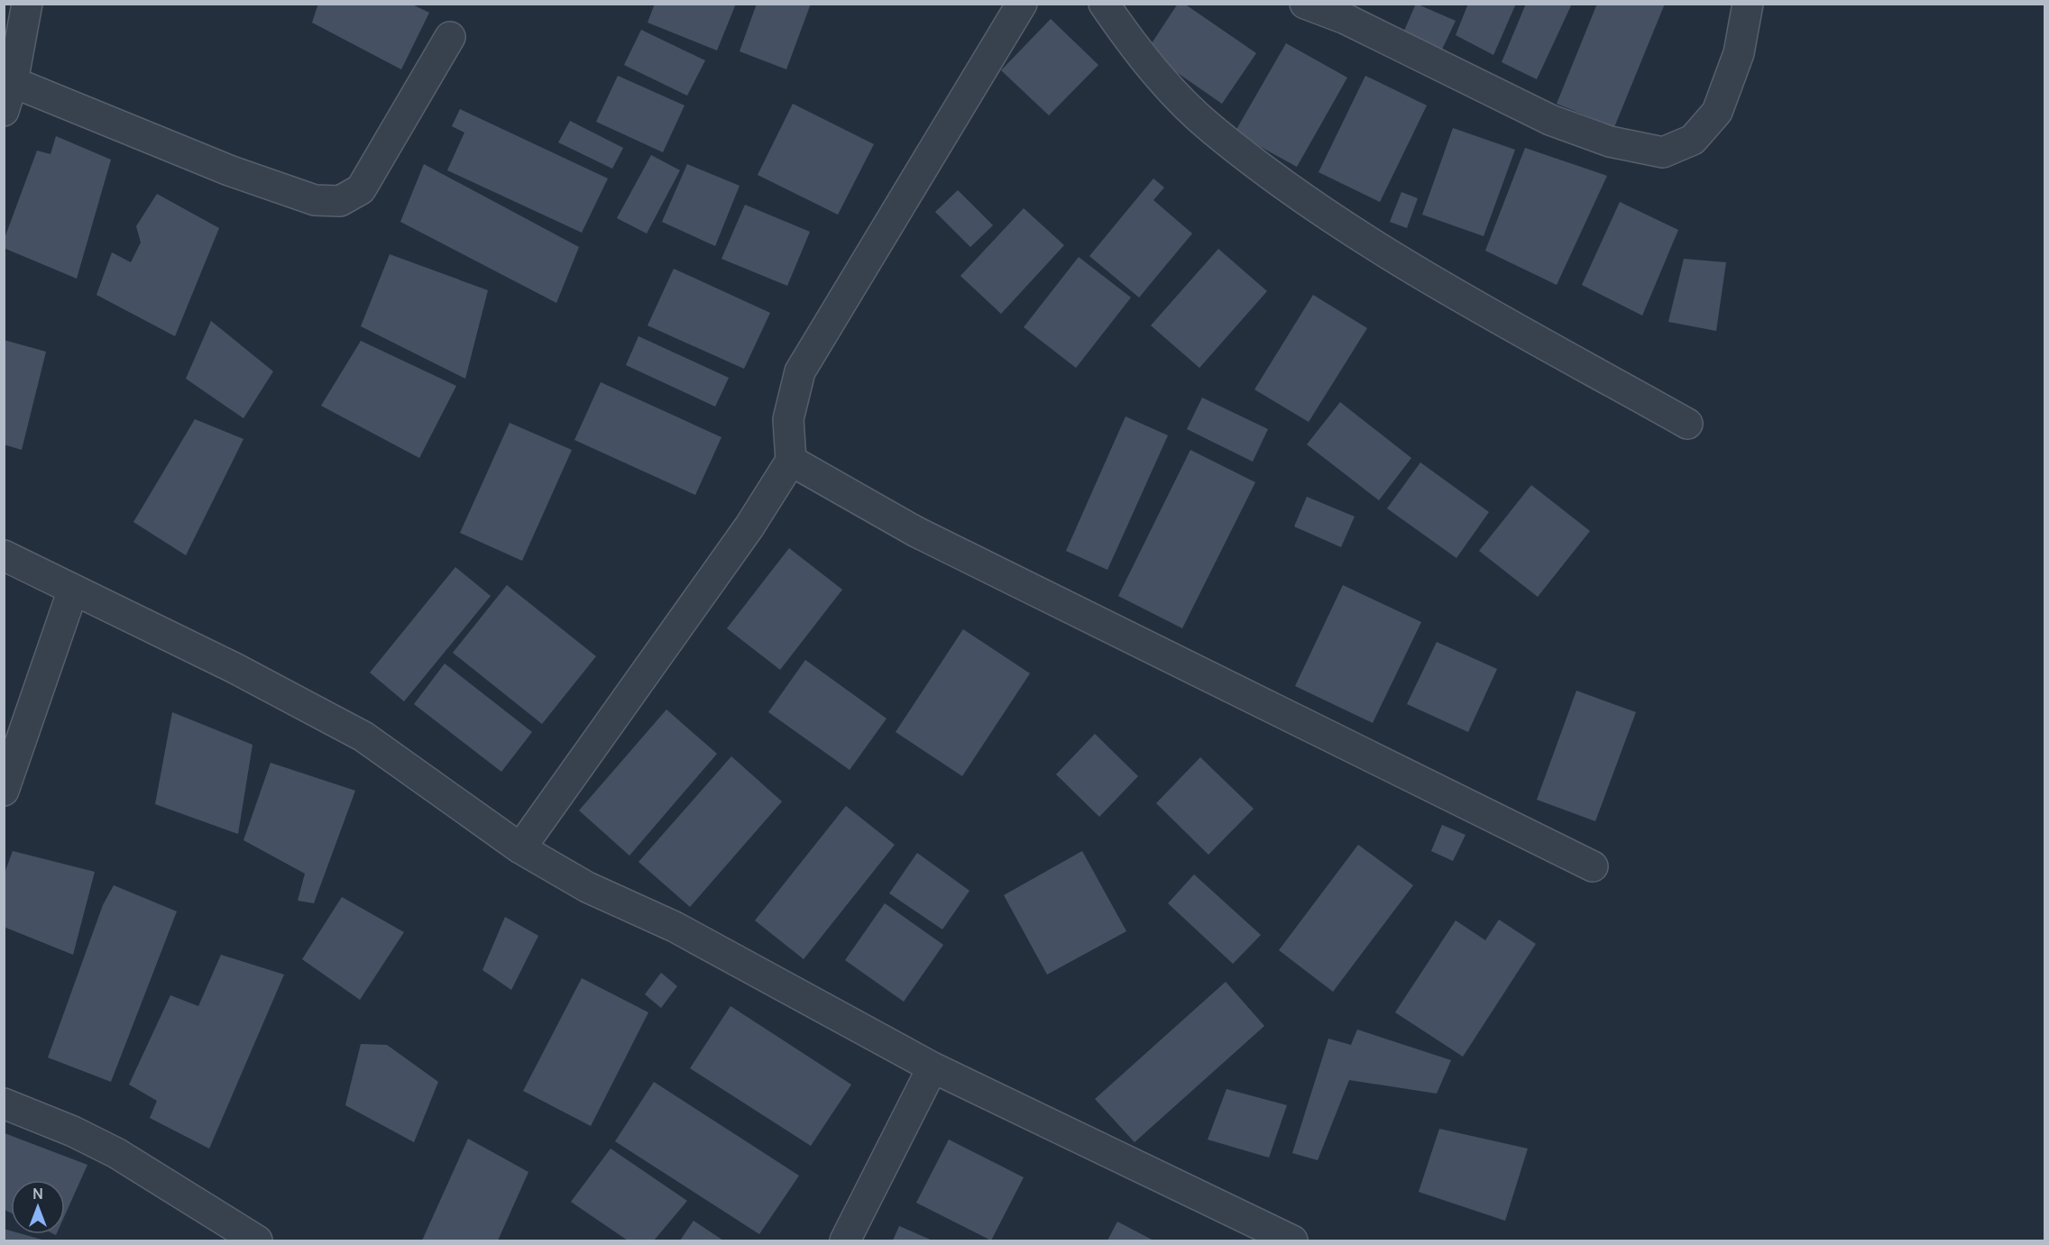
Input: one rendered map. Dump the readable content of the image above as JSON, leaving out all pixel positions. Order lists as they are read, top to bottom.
{
  "north": "top"
}
